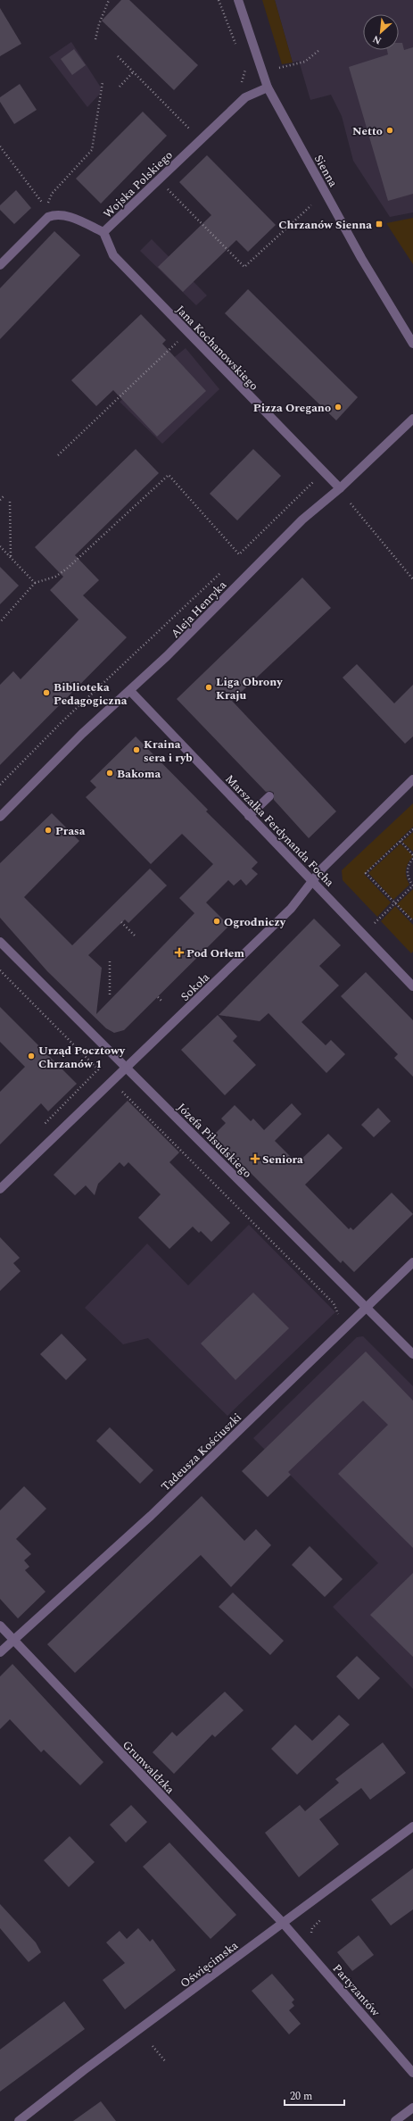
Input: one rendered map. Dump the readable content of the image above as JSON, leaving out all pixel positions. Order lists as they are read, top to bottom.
{
  "streets": {
    "street": [
      "Sienna",
      "Wojska Polskiego",
      "Jana Kochanowskiego",
      "Aleja Henryka",
      "Marszałka Ferdynanda Focha",
      "Sokoła",
      "Józefa Piłsudskiego",
      "Tadeusza Kościuszki",
      "Grunwaldzka",
      "Oświęcimska",
      "Partyzantów"
    ]
  },
  "crossings": [
    ["Sienna", "Wojska Polskiego"],
    ["Wojska Polskiego", "Jana Kochanowskiego"],
    ["Jana Kochanowskiego", "Aleja Henryka"],
    ["Aleja Henryka", "Marszałka Ferdynanda Focha"],
    ["Marszałka Ferdynanda Focha", "Sokoła"],
    ["Sokoła", "Józefa Piłsudskiego"],
    ["Józefa Piłsudskiego", "Tadeusza Kościuszki"],
    ["Tadeusza Kościuszki", "Grunwaldzka"],
    ["Grunwaldzka", "Oświęcimska"],
    ["Grunwaldzka", "Partyzantów"],
    ["Oświęcimska", "Partyzantów"]
  ],
  "places": {
    "other": [
      "Netto",
      "Pizza Oregano",
      "Liga Obrony Kraju",
      "Biblioteka Pedagogiczna",
      "Kraina sera i ryb",
      "Bakoma",
      "Prasa",
      "Ogrodniczy",
      "Urząd Pocztowy Chrzanów 1"
    ],
    "transit": ["Chrzanów Sienna"],
    "health": ["Pod Orłem", "Seniora"]
  },
  "scale_bar": "20 m",
  "north": "bottom left"
}
